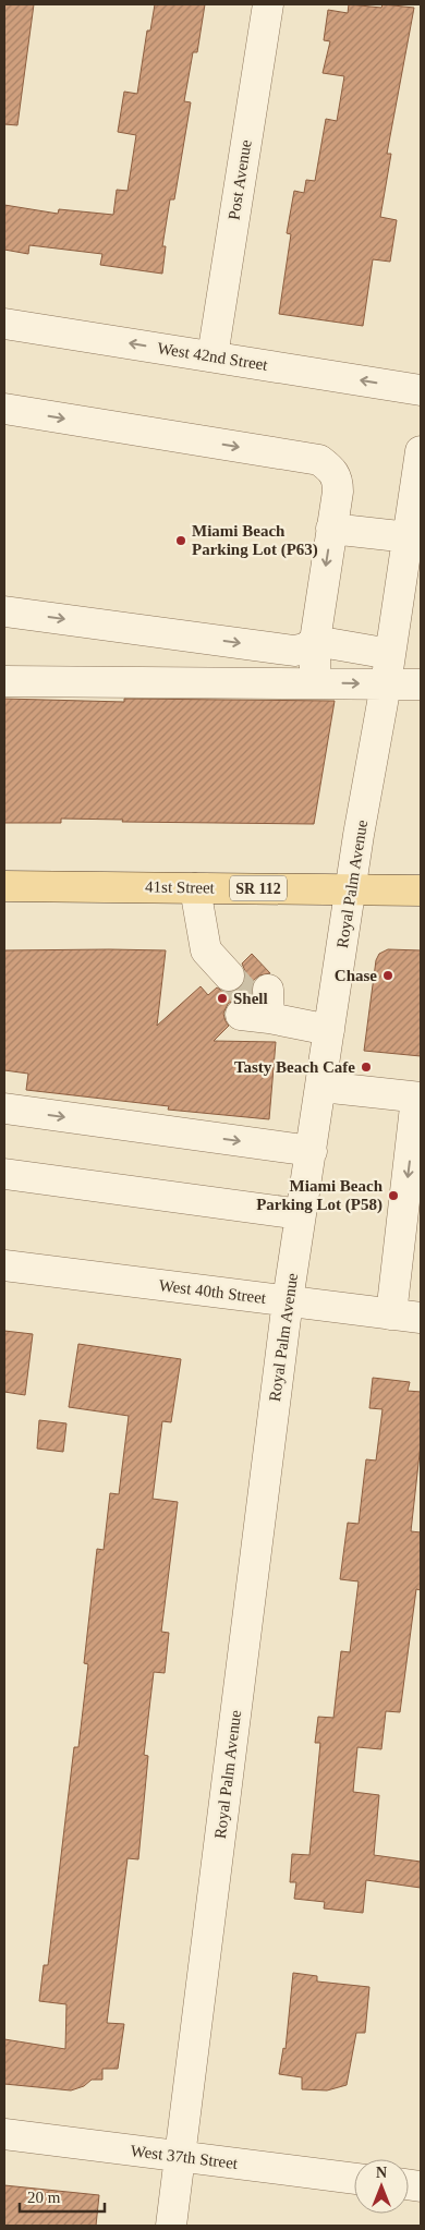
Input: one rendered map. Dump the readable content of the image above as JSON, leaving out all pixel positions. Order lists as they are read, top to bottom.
{
  "streets": {
    "main road": ["41st Street", "SR 112"],
    "street": [
      "Post Avenue",
      "West 42nd Street",
      "Royal Palm Avenue",
      "West 40th Street",
      "West 37th Street"
    ]
  },
  "crossings": [
    ["Post Avenue", "West 42nd Street"],
    ["Royal Palm Avenue", "41st Street"],
    ["Royal Palm Avenue", "West 40th Street"],
    ["Royal Palm Avenue", "West 37th Street"]
  ],
  "places": [
    "Miami Beach Parking Lot (P63)",
    "Chase",
    "Shell",
    "Tasty Beach Cafe",
    "Miami Beach Parking Lot (P58)"
  ],
  "scale_bar": "20 m",
  "north": "top"
}
